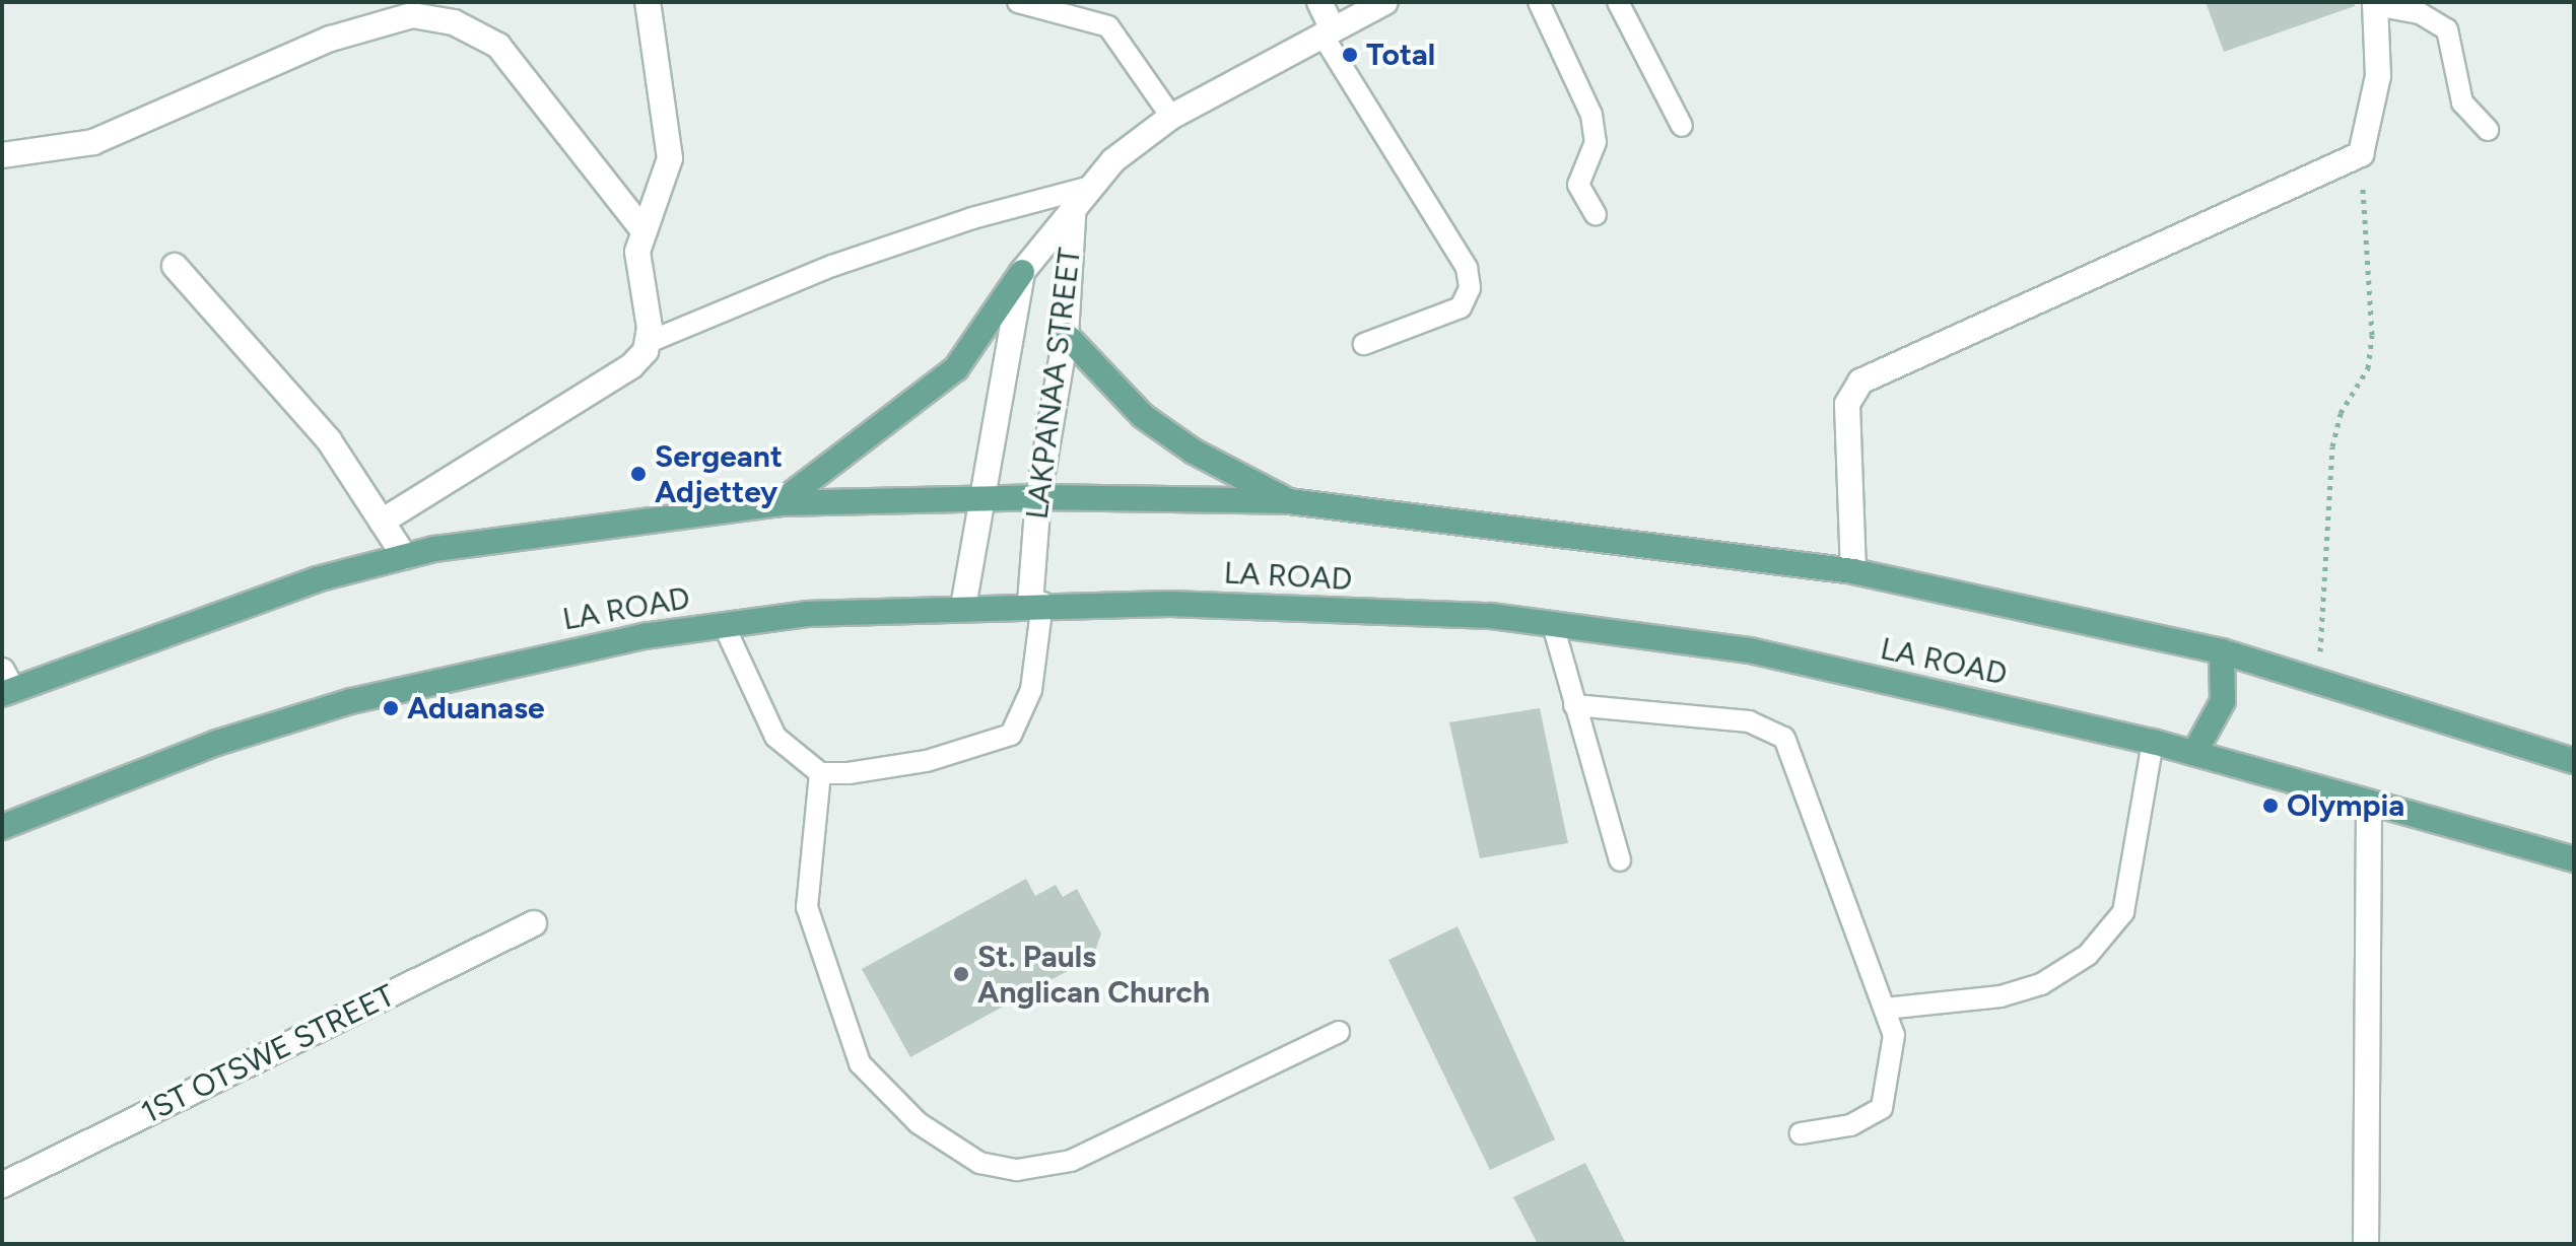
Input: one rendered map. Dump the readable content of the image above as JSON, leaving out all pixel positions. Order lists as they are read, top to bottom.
{
  "streets": {
    "main road": ["LA ROAD"],
    "street": ["LAKPANAA STREET", "1ST OTSWE STREET"]
  },
  "crossings": [
    ["LAKPANAA STREET", "LA ROAD"]
  ],
  "places": [
    "Total",
    "Sergeant Adjettey",
    "Aduanase",
    "Olympia",
    "St. Pauls Anglican Church"
  ]
}
